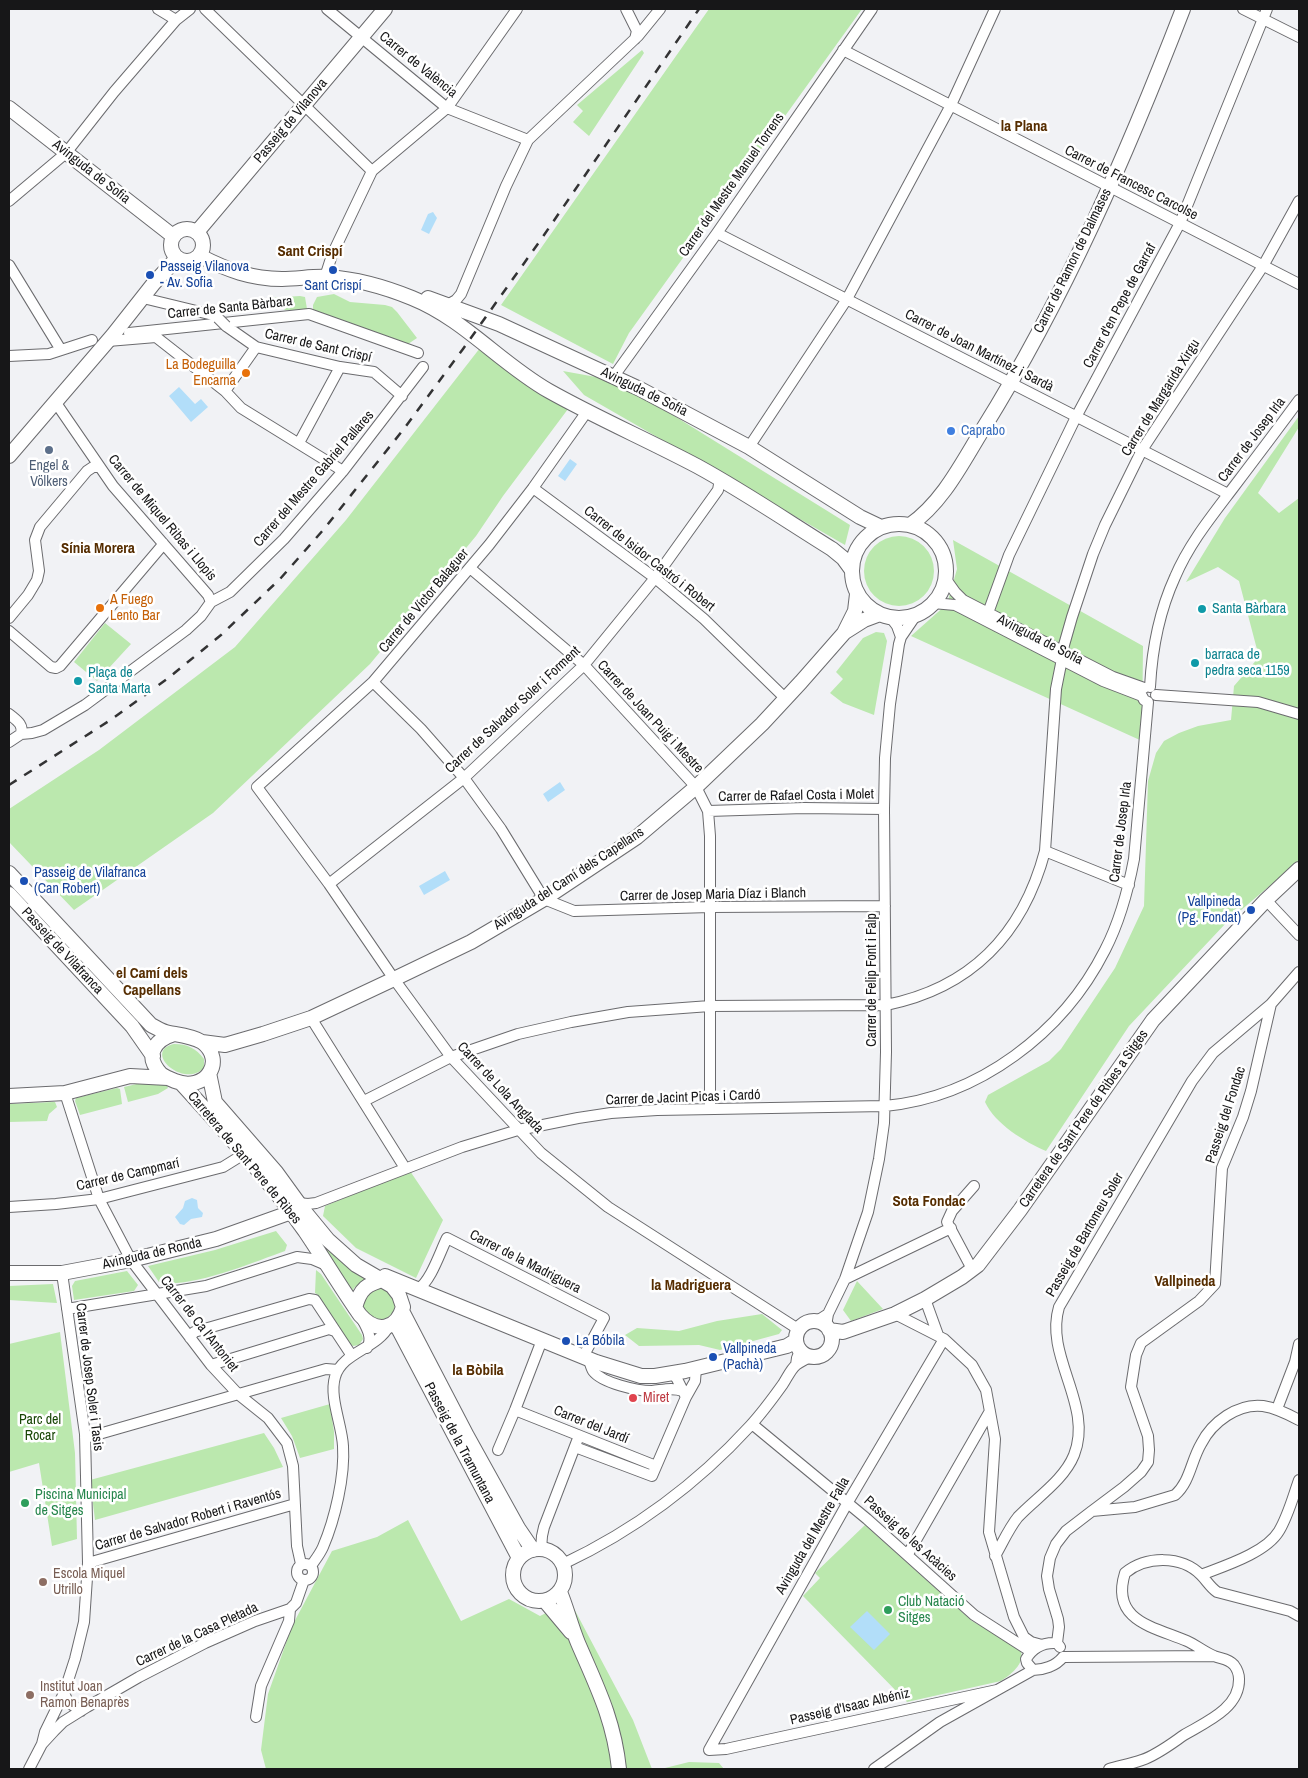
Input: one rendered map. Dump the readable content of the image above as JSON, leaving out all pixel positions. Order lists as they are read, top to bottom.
{
  "streets": {
    "street": [
      "Carrer de València",
      "Passeig de Vilanova",
      "Avinguda de Sofia",
      "Carrer de Francesc Carcolse",
      "Carrer del Mestre Manuel Torrens",
      "Carrer de Ramon de Dalmases",
      "Carrer d'en Pepe de Garraf",
      "Carrer de Santa Bàrbara",
      "Carrer de Sant Crispí",
      "Carrer de Joan Martínez i Sardà",
      "Carrer de Margarida Xirgu",
      "Carrer de Josep Irla",
      "Carrer del Mestre Gabriel Pallares",
      "Carrer de Miquel Ribas i Llopis",
      "Carrer de Isidor Castró i Robert",
      "Carrer de Víctor Balaguer",
      "Carrer de Salvador Soler i Forment",
      "Carrer de Joan Puig i Mestre",
      "Carrer de Rafael Costa i Molet",
      "Avinguda del Camí dels Capellans",
      "Carrer de Josep Maria Díaz i Blanch",
      "Passeig de Vilafranca",
      "Carrer de Felip Font i Falp",
      "Carrer de Lola Anglada",
      "Carrer de Jacint Picas i Cardó",
      "Passeig del Fondac",
      "Carretera de Sant Pere de Ribes a Sitges",
      "Carretera de Sant Pere de Ribes",
      "Carrer de Campmarí",
      "Passeig de Bartomeu Soler",
      "Avinguda de Ronda",
      "Carrer de la Madriguera",
      "Carrer de Ca l'Antoniet",
      "Carrer de Josep Soler i Tasis",
      "Carrer del Jardí",
      "Passeig de la Tramuntana",
      "Carrer de Salvador Robert i Raventós",
      "Avinguda del Mestre Falla",
      "Passeig de les Acàcies",
      "Carrer de la Casa Pletada",
      "Passeig d'Isaac Albéniz"
    ]
  },
  "crossings": [
    ["Carrer de València", "Passeig de Vilanova"],
    ["Passeig de Vilanova", "Avinguda de Sofia"],
    ["Avinguda de Sofia", "Carrer del Mestre Manuel Torrens"],
    ["Avinguda de Sofia", "Carrer de Ramon de Dalmases"],
    ["Avinguda de Sofia", "Carrer d'en Pepe de Garraf"],
    ["Avinguda de Sofia", "Carrer de Margarida Xirgu"],
    ["Avinguda de Sofia", "Carrer de Josep Irla"],
    ["Avinguda de Sofia", "Carrer de Víctor Balaguer"],
    ["Avinguda de Sofia", "Carrer de Salvador Soler i Forment"],
    ["Avinguda de Sofia", "Avinguda del Camí dels Capellans"],
    ["Avinguda de Sofia", "Carrer de Felip Font i Falp"],
    ["Carrer de Francesc Carcolse", "Carrer del Mestre Manuel Torrens"],
    ["Carrer de Francesc Carcolse", "Carrer de Ramon de Dalmases"],
    ["Carrer de Francesc Carcolse", "Carrer d'en Pepe de Garraf"],
    ["Carrer de Francesc Carcolse", "Carrer de Margarida Xirgu"],
    ["Carrer del Mestre Manuel Torrens", "Carrer de Joan Martínez i Sardà"],
    ["Carrer de Ramon de Dalmases", "Carrer de Joan Martínez i Sardà"],
    ["Carrer de Ramon de Dalmases", "Avinguda del Camí dels Capellans"],
    ["Carrer de Ramon de Dalmases", "Carrer de Felip Font i Falp"],
    ["Carrer d'en Pepe de Garraf", "Carrer de Joan Martínez i Sardà"],
    ["Carrer de Sant Crispí", "Carrer del Mestre Gabriel Pallares"],
    ["Carrer de Joan Martínez i Sardà", "Carrer de Margarida Xirgu"],
    ["Carrer de Joan Martínez i Sardà", "Carrer de Josep Irla"],
    ["Carrer de Margarida Xirgu", "Carrer de Felip Font i Falp"],
    ["Carrer de Margarida Xirgu", "Carrer de Lola Anglada"],
    ["Carrer de Josep Irla", "Carrer de Felip Font i Falp"],
    ["Carrer de Josep Irla", "Carrer de Jacint Picas i Cardó"],
    ["Carrer del Mestre Gabriel Pallares", "Carrer de Miquel Ribas i Llopis"],
    ["Carrer de Isidor Castró i Robert", "Carrer de Víctor Balaguer"],
    ["Carrer de Isidor Castró i Robert", "Carrer de Salvador Soler i Forment"],
    ["Carrer de Isidor Castró i Robert", "Avinguda del Camí dels Capellans"],
    ["Carrer de Víctor Balaguer", "Carrer de Joan Puig i Mestre"],
    ["Carrer de Víctor Balaguer", "Carrer de Lola Anglada"],
    ["Carrer de Salvador Soler i Forment", "Carrer de Joan Puig i Mestre"],
    ["Carrer de Salvador Soler i Forment", "Carrer de Lola Anglada"],
    ["Carrer de Joan Puig i Mestre", "Carrer de Rafael Costa i Molet"],
    ["Carrer de Joan Puig i Mestre", "Avinguda del Camí dels Capellans"],
    ["Carrer de Rafael Costa i Molet", "Carrer de Felip Font i Falp"],
    ["Avinguda del Camí dels Capellans", "Carrer de Josep Maria Díaz i Blanch"],
    ["Avinguda del Camí dels Capellans", "Passeig de Vilafranca"],
    ["Avinguda del Camí dels Capellans", "Carrer de Felip Font i Falp"],
    ["Avinguda del Camí dels Capellans", "Carrer de Lola Anglada"],
    ["Avinguda del Camí dels Capellans", "Carretera de Sant Pere de Ribes"],
    ["Carrer de Josep Maria Díaz i Blanch", "Carrer de Felip Font i Falp"],
    ["Passeig de Vilafranca", "Carretera de Sant Pere de Ribes"],
    ["Carrer de Felip Font i Falp", "Carrer de Jacint Picas i Cardó"],
    ["Carrer de Felip Font i Falp", "Carretera de Sant Pere de Ribes a Sitges"],
    ["Carrer de Lola Anglada", "Carrer de Jacint Picas i Cardó"],
    ["Carrer de Lola Anglada", "Carretera de Sant Pere de Ribes a Sitges"],
    ["Carrer de Lola Anglada", "Carretera de Sant Pere de Ribes"],
    ["Carrer de Jacint Picas i Cardó", "Carretera de Sant Pere de Ribes"],
    ["Carrer de Jacint Picas i Cardó", "Avinguda de Ronda"],
    ["Passeig del Fondac", "Passeig de Bartomeu Soler"],
    ["Passeig del Fondac", "Passeig de les Acàcies"],
    ["Carretera de Sant Pere de Ribes a Sitges", "Carretera de Sant Pere de Ribes"],
    ["Carretera de Sant Pere de Ribes", "Carrer de Campmarí"],
    ["Carretera de Sant Pere de Ribes", "Avinguda de Ronda"],
    ["Carretera de Sant Pere de Ribes", "Carrer de la Madriguera"],
    ["Carretera de Sant Pere de Ribes", "Passeig de la Tramuntana"],
    ["Carrer de Campmarí", "Carrer de Ca l'Antoniet"],
    ["Avinguda de Ronda", "Carrer de Ca l'Antoniet"],
    ["Avinguda de Ronda", "Carrer de Josep Soler i Tasis"],
    ["Carrer de Ca l'Antoniet", "Carrer de Salvador Robert i Raventós"],
    ["Carrer de Ca l'Antoniet", "Carrer de la Casa Pletada"],
    ["Carrer de Josep Soler i Tasis", "Carrer de Salvador Robert i Raventós"],
    ["Carrer de Josep Soler i Tasis", "Carrer de la Casa Pletada"],
    ["Avinguda del Mestre Falla", "Passeig de les Acàcies"],
    ["Avinguda del Mestre Falla", "Passeig d'Isaac Albéniz"]
  ],
  "districts": [
    "la Plana",
    "Sant Crispí",
    "Sínia Morera",
    "el Camí dels Capellans",
    "Sota Fondac",
    "Vallpineda",
    "la Madriguera",
    "la Bòbila"
  ],
  "parks": ["Parc del Rocar"],
  "places": [
    "Sant Crispí",
    "Passeig Vilanova - Av. Sofia",
    "La Bodeguilla Encarna",
    "Caprabo",
    "Engel & Völkers",
    "A Fuego Lento Bar",
    "Santa Bàrbara",
    "barraca de pedra seca 1159",
    "Plaça de Santa Marta",
    "Passeig de Vilafranca (Can Robert)",
    "Vallpineda (Pg. Fondat)",
    "La Bóbila",
    "Vallpineda (Pachà)",
    "Miret",
    "Piscina Municipal de Sitges",
    "Escola Miquel Utrillo",
    "Club Natació Sitges",
    "Institut Joan Ramon Benaprès"
  ]
}
